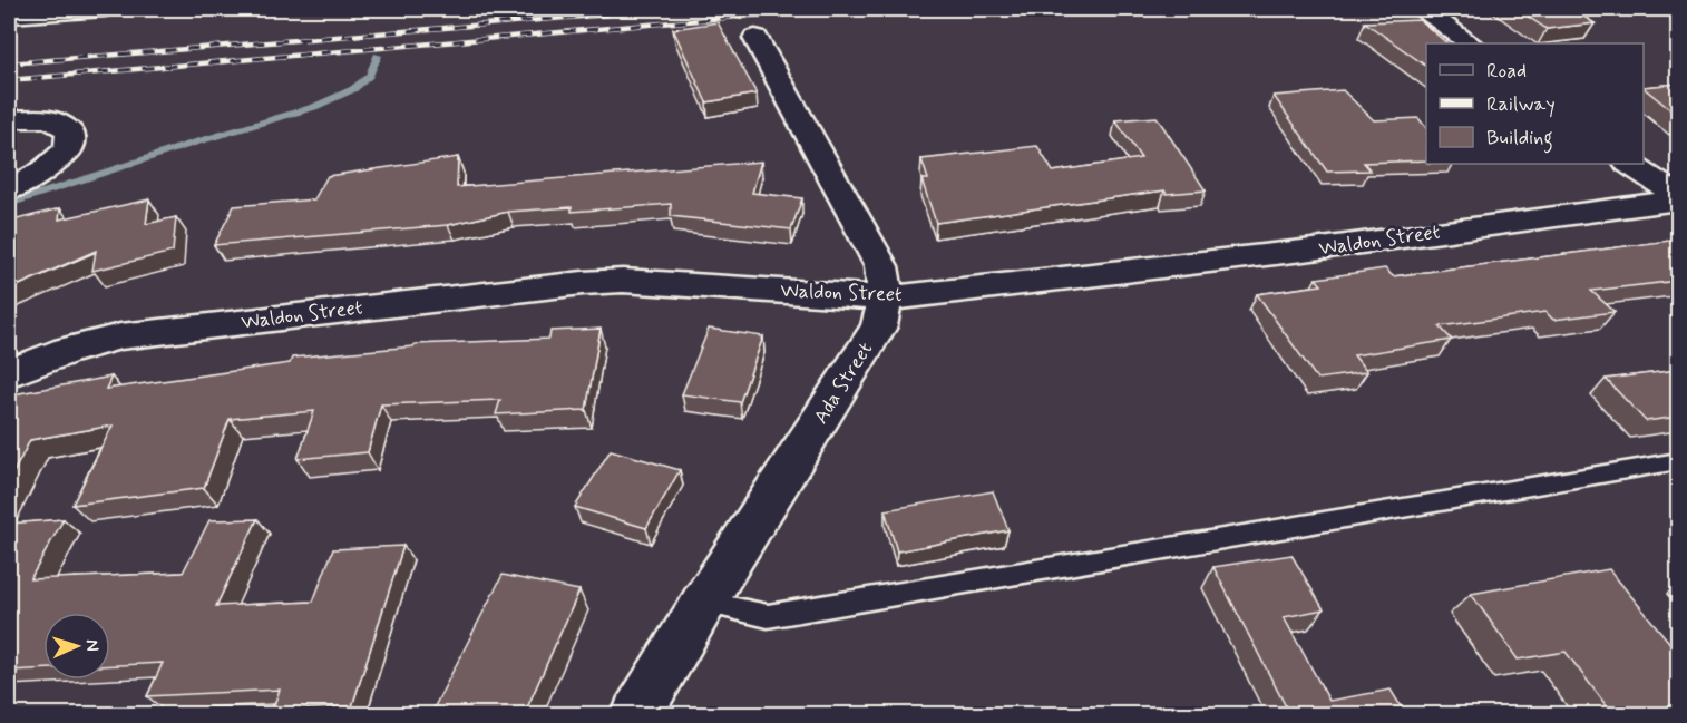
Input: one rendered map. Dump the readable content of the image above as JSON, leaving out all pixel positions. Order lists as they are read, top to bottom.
{
  "streets": {
    "street": ["Waldon Street", "Ada Street"]
  },
  "crossings": [
    ["Waldon Street", "Ada Street"]
  ],
  "legend": ["Road", "Railway", "Building"],
  "north": "right"
}
